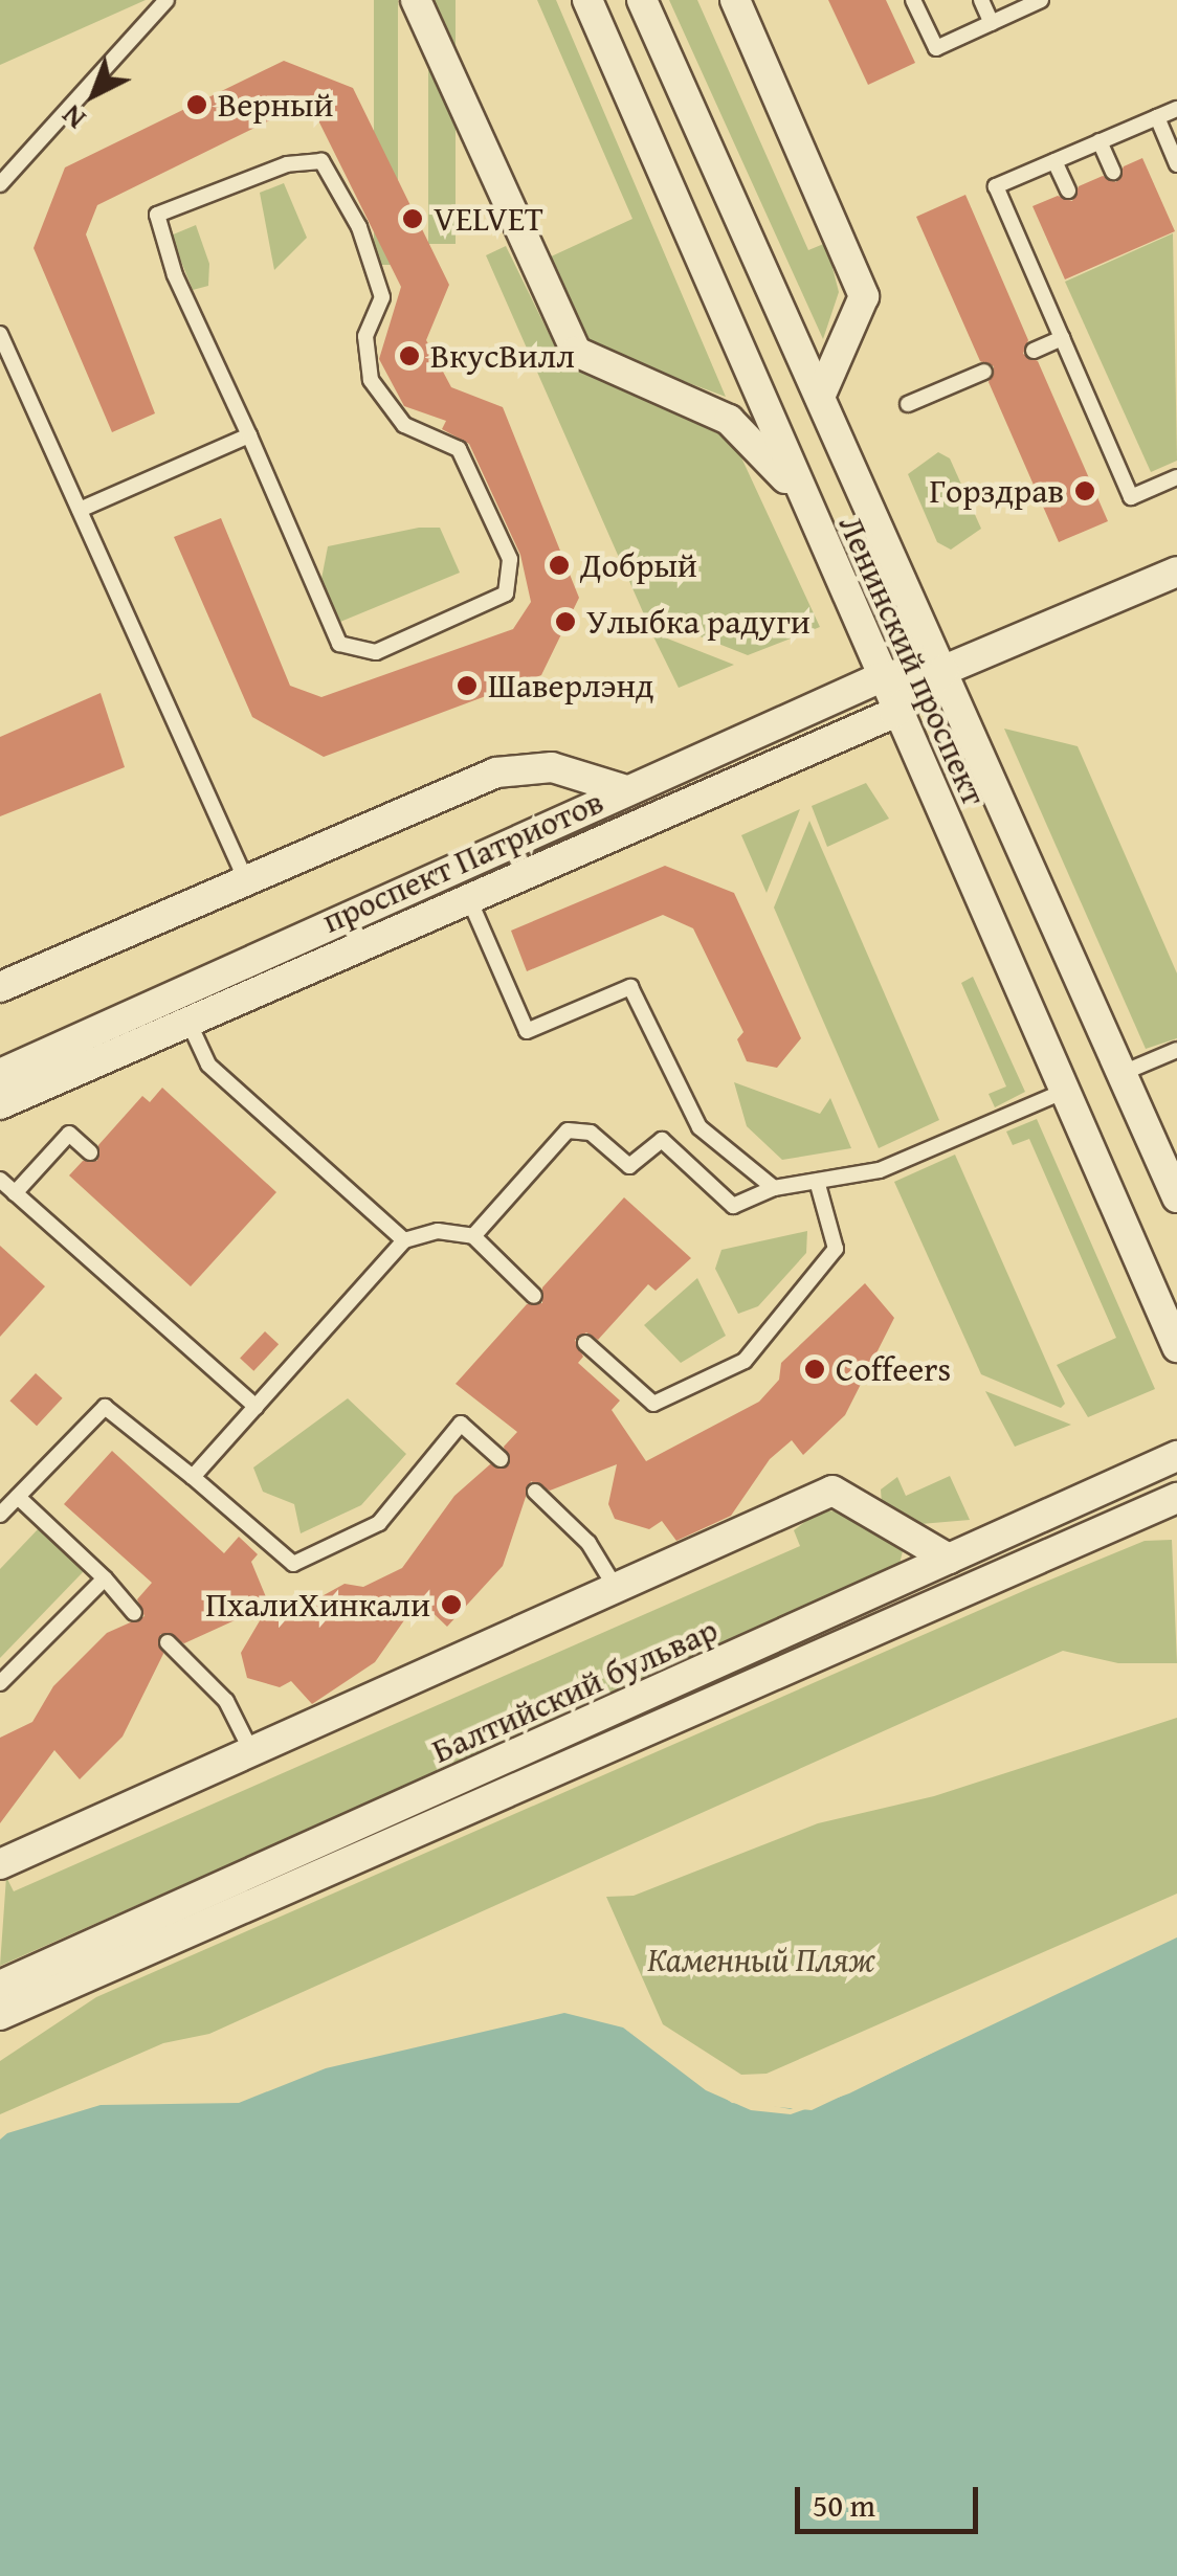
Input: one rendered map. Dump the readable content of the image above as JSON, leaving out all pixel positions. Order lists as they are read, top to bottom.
{
  "streets": {
    "street": ["Ленинский проспект", "проспект Патриотов", "Балтийский бульвар"]
  },
  "crossings": [
    ["Ленинский проспект", "проспект Патриотов"]
  ],
  "parks": ["Каменный Пляж"],
  "places": [
    "Верный",
    "VELVET",
    "ВкусВилл",
    "Горздрав",
    "Добрый",
    "Улыбка радуги",
    "Шаверлэнд",
    "Coffeers",
    "ПхалиХинкали"
  ],
  "scale_bar": "50 m",
  "north": "bottom left"
}
